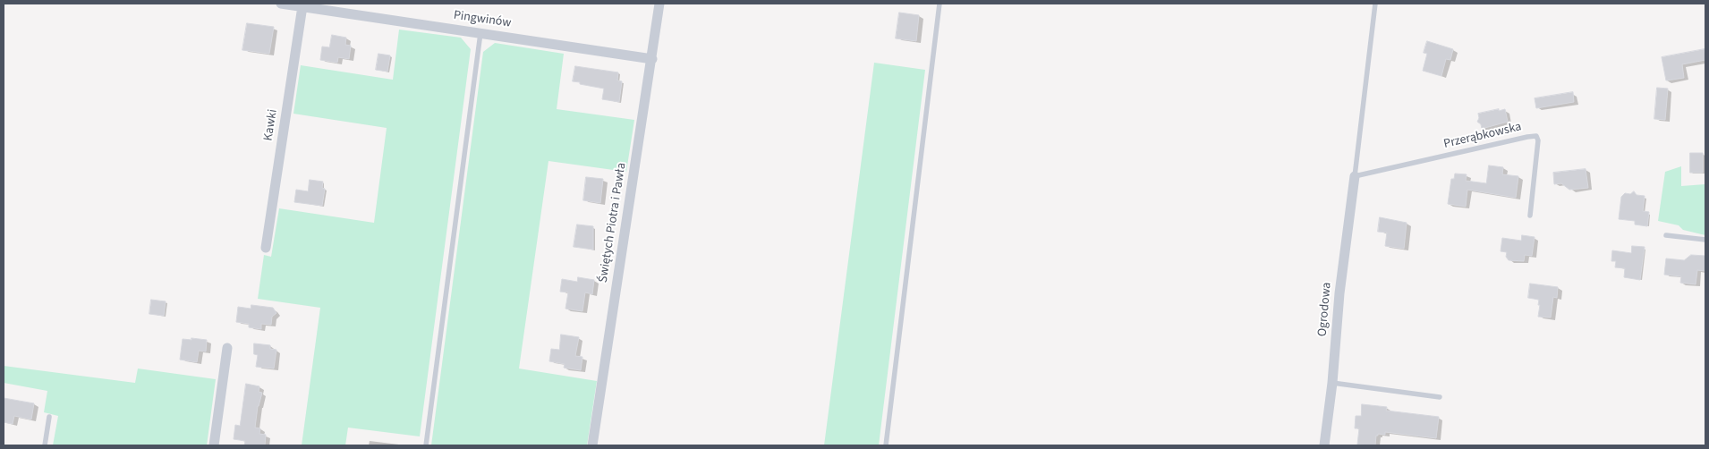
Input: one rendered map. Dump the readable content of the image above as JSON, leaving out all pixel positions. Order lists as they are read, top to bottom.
{
  "streets": {
    "street": [
      "Pingwinów",
      "Kawki",
      "Świętych Piotra i Pawła",
      "Ogrodowa"
    ],
    "lane": ["Przerąbkowska"]
  },
  "crossings": [
    ["Pingwinów", "Kawki"],
    ["Pingwinów", "Świętych Piotra i Pawła"],
    ["Przerąbkowska", "Ogrodowa"]
  ]
}
